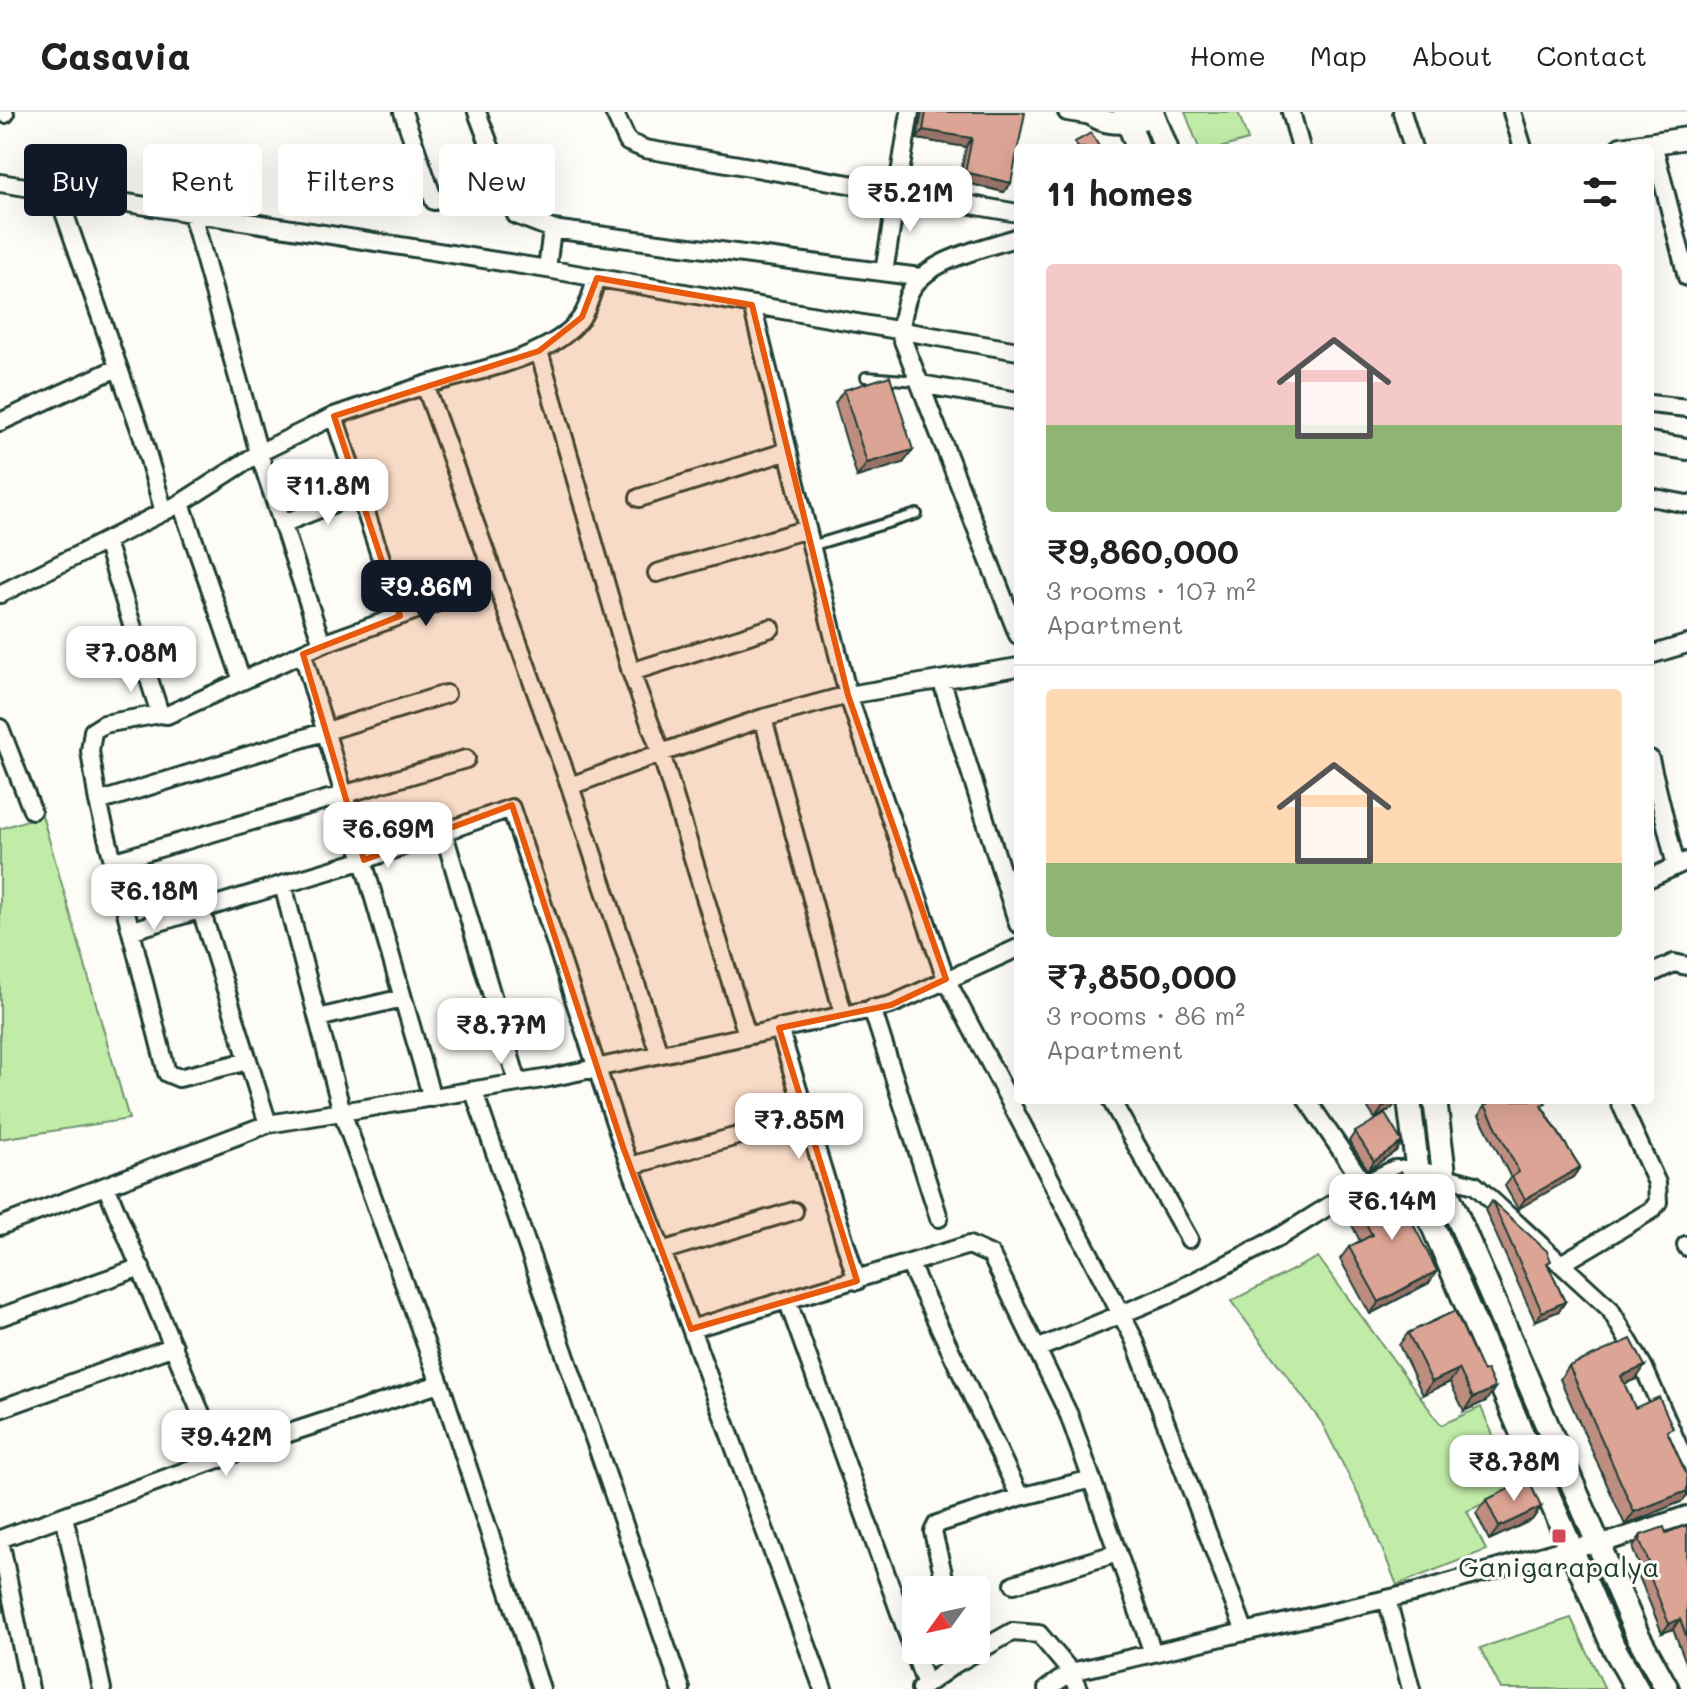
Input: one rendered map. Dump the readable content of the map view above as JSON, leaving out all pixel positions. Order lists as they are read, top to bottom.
{
  "places": {
    "transit": ["Ganigarapalya"]
  },
  "north": "bottom left",
  "page": {
    "header": "Casavia",
    "nav": [
      "Home",
      "Map",
      "About",
      "Contact"
    ],
    "chip": [
      "Buy",
      "Rent",
      "Filters",
      "New"
    ],
    "heading": "11 homes",
    "price": [
      "₹5.21M",
      "₹11.8M",
      "₹9.86M",
      "₹7.08M",
      "₹6.69M",
      "₹6.18M",
      "₹8.77M",
      "₹7.85M",
      "₹6.14M",
      "₹9.42M",
      "₹8.78M"
    ],
    "list": [
      {
        "name": "₹9,860,000",
        "note": "3 rooms · 107 m² · Apartment"
      },
      {
        "name": "₹7,850,000",
        "note": "3 rooms · 86 m² · Apartment"
      }
    ]
  }
}
